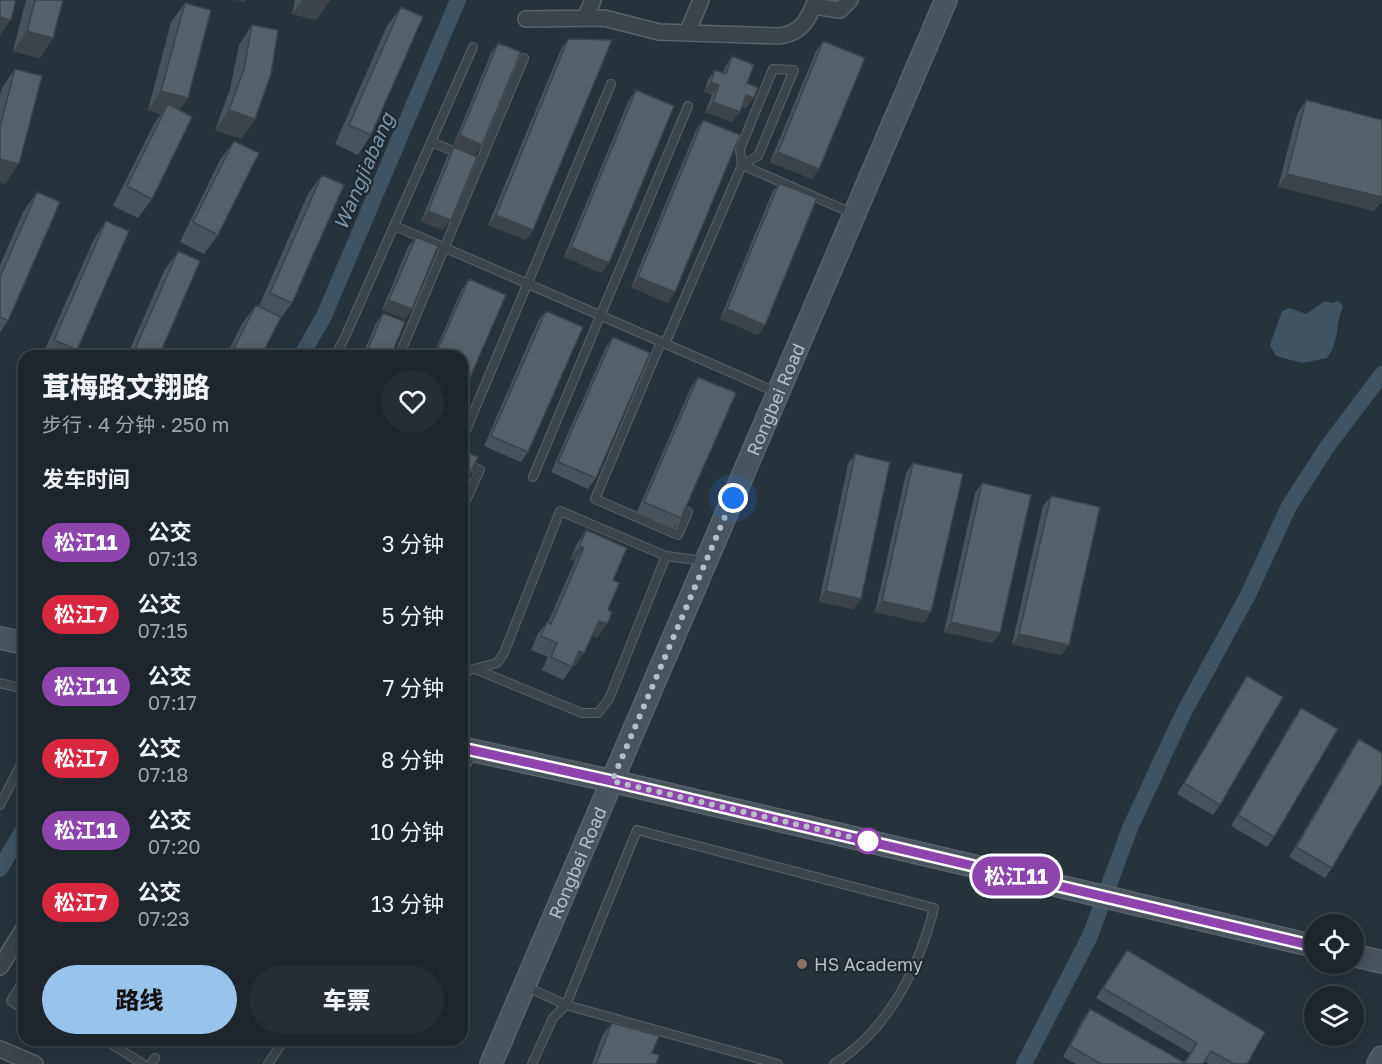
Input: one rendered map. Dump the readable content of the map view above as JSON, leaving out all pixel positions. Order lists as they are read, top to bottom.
{
  "streets": {
    "street": ["Rongbei Road"]
  },
  "water": ["Wangjiabang"],
  "places": ["HS Academy"],
  "lines": ["bus line 松江11"],
  "page": {
    "on_map": "松江11",
    "heading": [
      ["茸梅路文翔路", "步行 · 4 分钟 · 250 m"],
      "发车时间"
    ],
    "list": [
      {
        "mark": "松江11",
        "name": "公交",
        "note": "07:13",
        "value": "3 分钟"
      },
      {
        "mark": "松江7",
        "name": "公交",
        "note": "07:15",
        "value": "5 分钟"
      },
      {
        "mark": "松江11",
        "name": "公交",
        "note": "07:17",
        "value": "7 分钟"
      },
      {
        "mark": "松江7",
        "name": "公交",
        "note": "07:18",
        "value": "8 分钟"
      },
      {
        "mark": "松江11",
        "name": "公交",
        "note": "07:20",
        "value": "10 分钟"
      },
      {
        "mark": "松江7",
        "name": "公交",
        "note": "07:23",
        "value": "13 分钟"
      }
    ],
    "buttons": ["路线", "车票"]
  }
}
